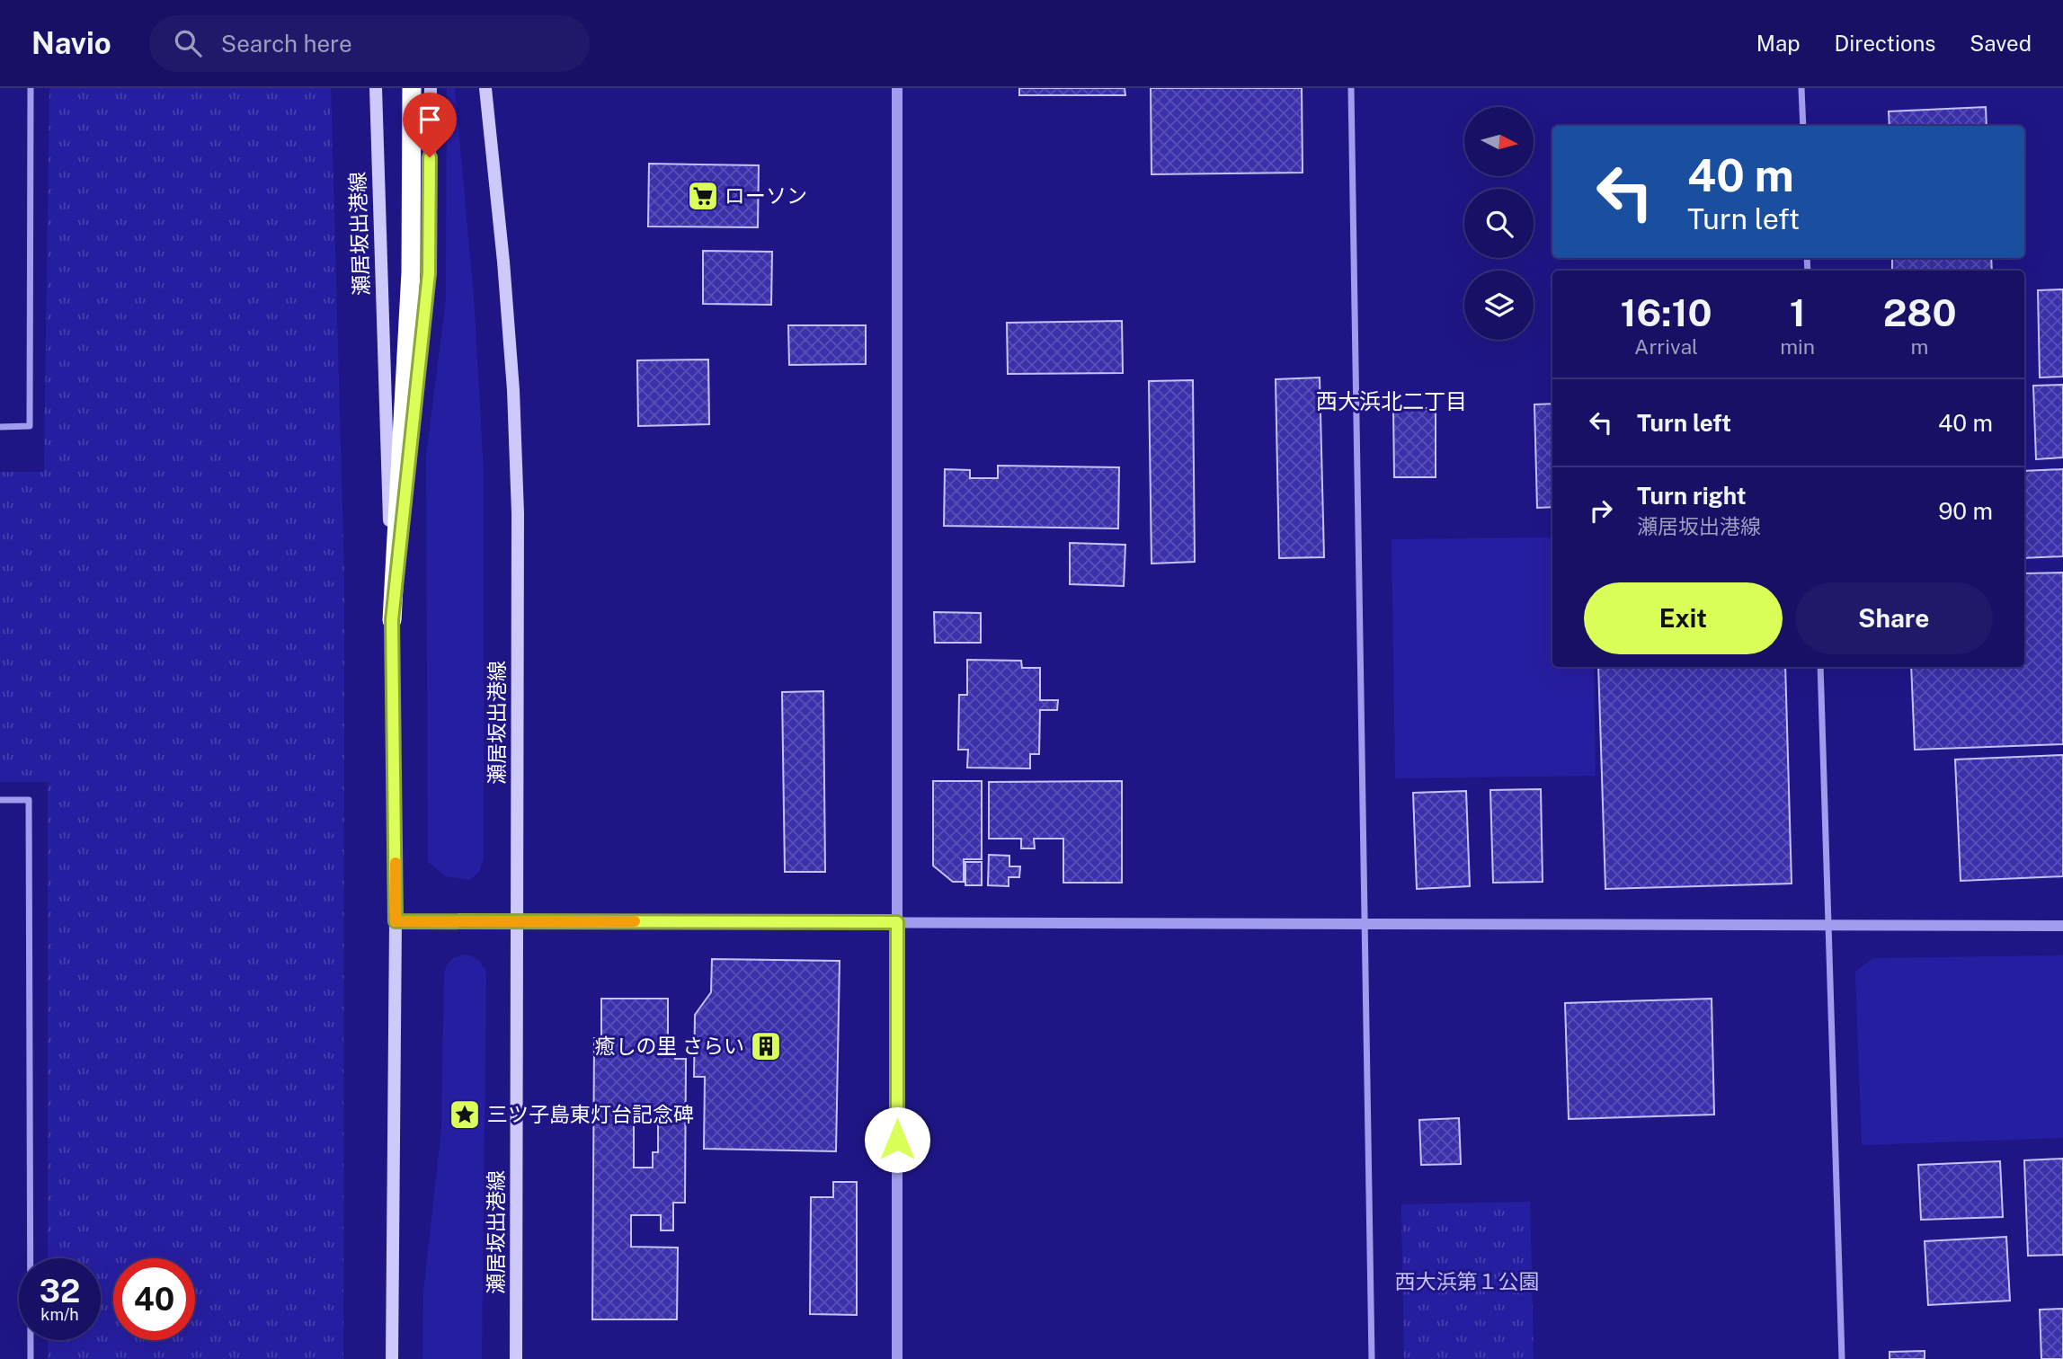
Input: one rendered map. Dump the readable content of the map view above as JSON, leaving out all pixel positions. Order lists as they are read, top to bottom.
{
  "streets": {
    "main road": ["瀬居坂出港線"]
  },
  "districts": ["西大浜北二丁目"],
  "parks": ["西大浜第１公園"],
  "places": {
    "supermarket": ["ローソン"],
    "building": ["癒しの里 さらい"],
    "place": ["三ツ子島東灯台記念碑"]
  },
  "north": "right",
  "page": {
    "header": "Navio",
    "search": "Search here",
    "nav": ["Map", "Directions", "Saved"],
    "turn": ["40 m", "Turn left"],
    "eta": [
      "16:10",
      "Arrival",
      "1",
      "min",
      "280",
      "m"
    ],
    "list": [
      {
        "name": "Turn left",
        "value": "40 m"
      },
      {
        "name": "Turn right",
        "note": "瀬居坂出港線",
        "value": "90 m"
      }
    ],
    "buttons": ["Exit", "Share"],
    "speed": "32 km/h",
    "limit": "40"
  }
}
